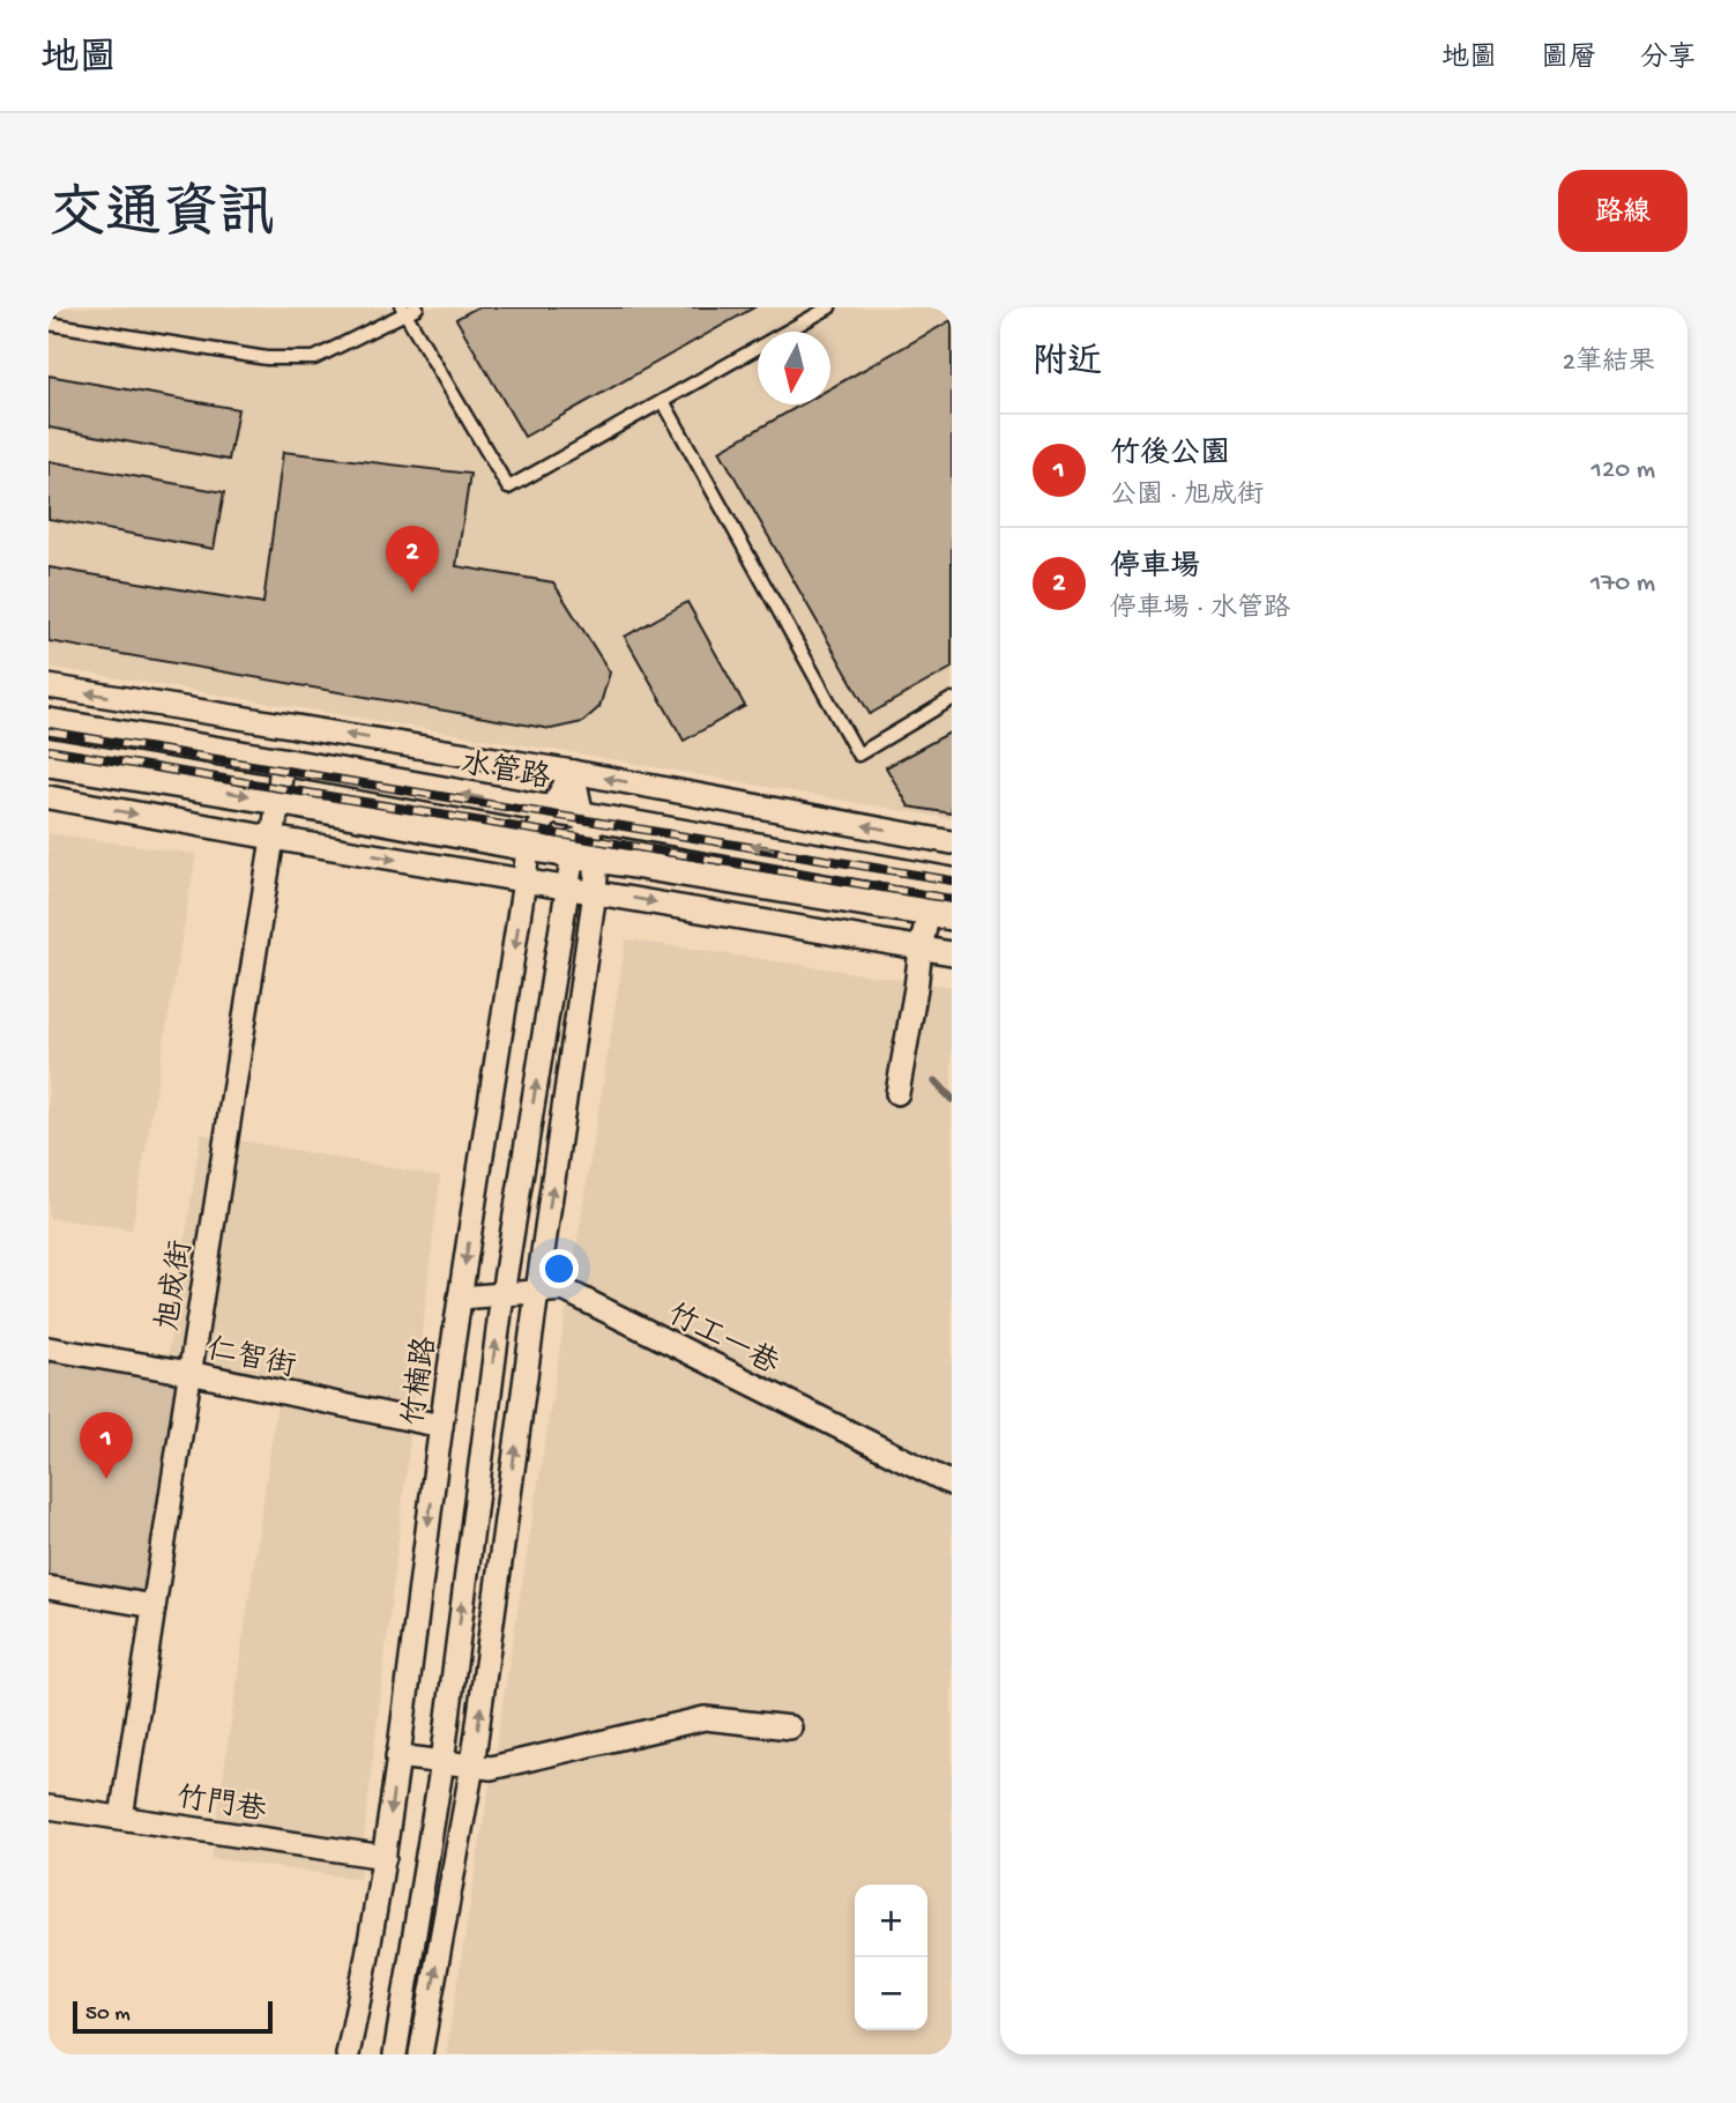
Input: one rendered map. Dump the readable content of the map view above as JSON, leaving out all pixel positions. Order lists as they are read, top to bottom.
{
  "streets": {
    "street": [
      "水管路",
      "旭成街",
      "竹工一巷",
      "仁智街",
      "竹楠路",
      "竹門巷"
    ]
  },
  "crossings": [
    ["水管路", "旭成街"],
    ["水管路", "竹楠路"],
    ["旭成街", "仁智街"],
    ["旭成街", "竹門巷"],
    ["竹工一巷", "竹楠路"],
    ["仁智街", "竹楠路"],
    ["竹楠路", "竹門巷"]
  ],
  "scale_bar": "50 m",
  "north": "bottom",
  "page": {
    "header": "地圖",
    "nav": ["地圖", "圖層", "分享"],
    "title": "交通資訊",
    "buttons": "路線",
    "heading": ["附近", "2筆結果"],
    "list": [
      {
        "mark": "1",
        "name": "竹後公園",
        "note": "公園 · 旭成街",
        "value": "120 m"
      },
      {
        "mark": "2",
        "name": "停車場",
        "note": "停車場 · 水管路",
        "value": "170 m"
      }
    ],
    "pins": ["2", "1"],
    "map_buttons": ["+", "−"],
    "scale": "50 m"
  }
}
